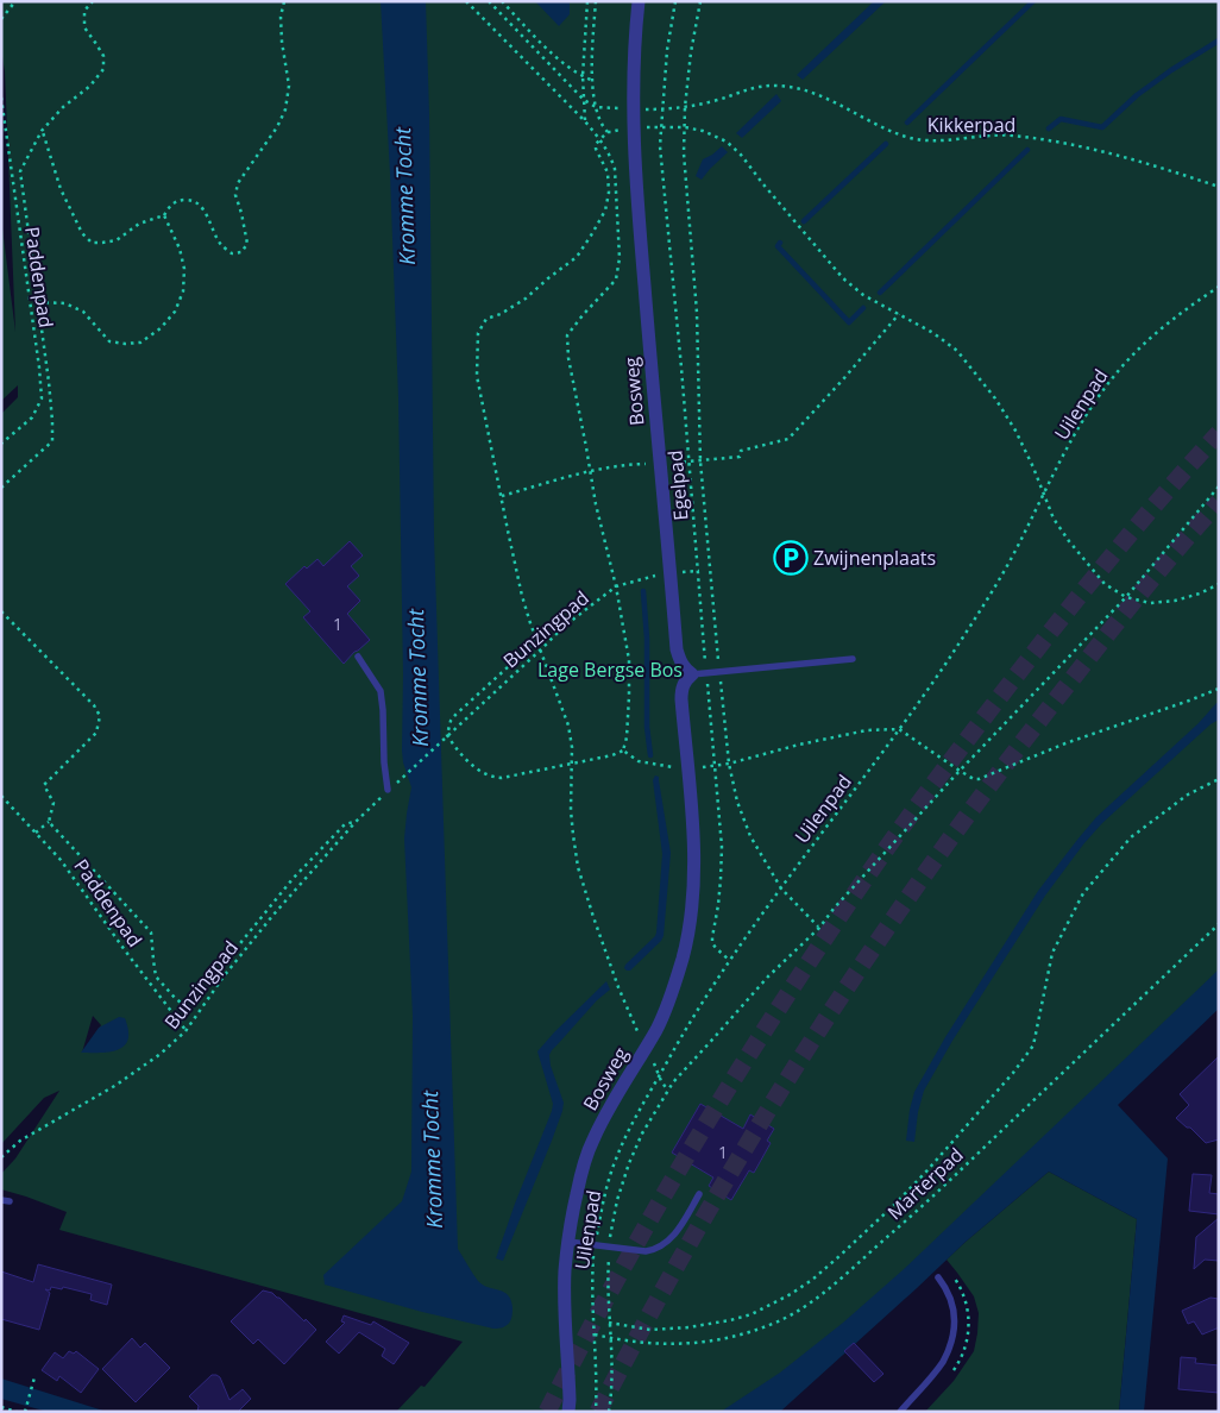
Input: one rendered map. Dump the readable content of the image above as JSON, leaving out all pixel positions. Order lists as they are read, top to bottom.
{
  "streets": {
    "street": ["Bosweg"],
    "path": [
      "Kikkerpad",
      "Paddenpad",
      "Uilenpad",
      "Egelpad",
      "Bunzingpad",
      "Marterpad"
    ]
  },
  "crossings": [
    ["Kikkerpad", "Egelpad"],
    ["Paddenpad", "Bunzingpad"],
    ["Bosweg", "Egelpad"],
    ["Bosweg", "Bunzingpad"],
    ["Uilenpad", "Egelpad"],
    ["Uilenpad", "Marterpad"]
  ],
  "water": ["Kromme Tocht"],
  "parks": ["Lage Bergse Bos"],
  "places": {
    "parking": ["Zwijnenplaats"]
  },
  "house_numbers": ["1", "1"]
}
